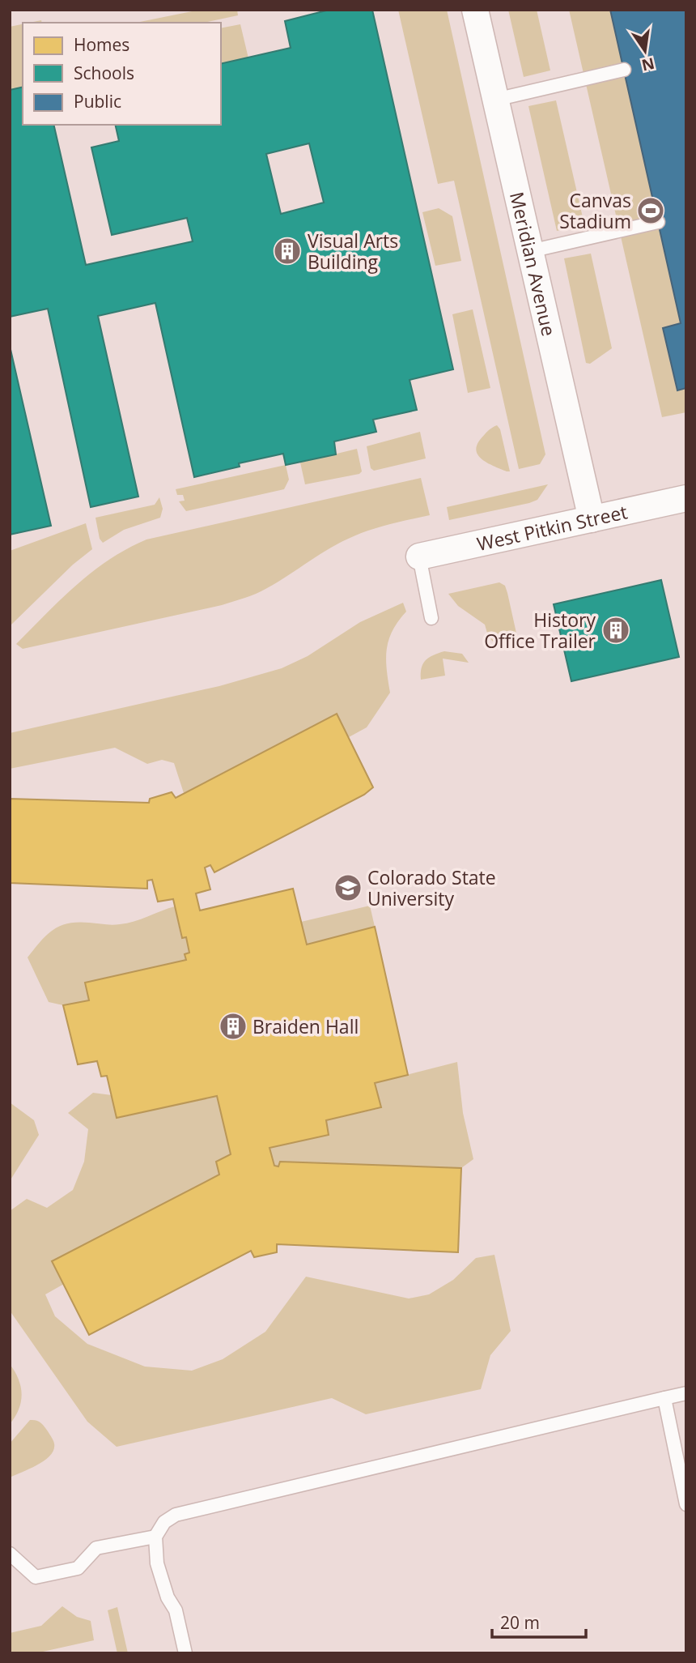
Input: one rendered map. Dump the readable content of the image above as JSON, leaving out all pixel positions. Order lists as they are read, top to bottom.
{
  "streets": {
    "street": ["Meridian Avenue", "West Pitkin Street"]
  },
  "crossings": [
    ["Meridian Avenue", "West Pitkin Street"]
  ],
  "places": {
    "sports": ["Canvas Stadium"],
    "building": ["Visual Arts Building", "History Office Trailer", "Braiden Hall"],
    "school or university": ["Colorado State University"]
  },
  "legend": ["Homes", "Schools", "Public"],
  "scale_bar": "20 m",
  "north": "bottom"
}
